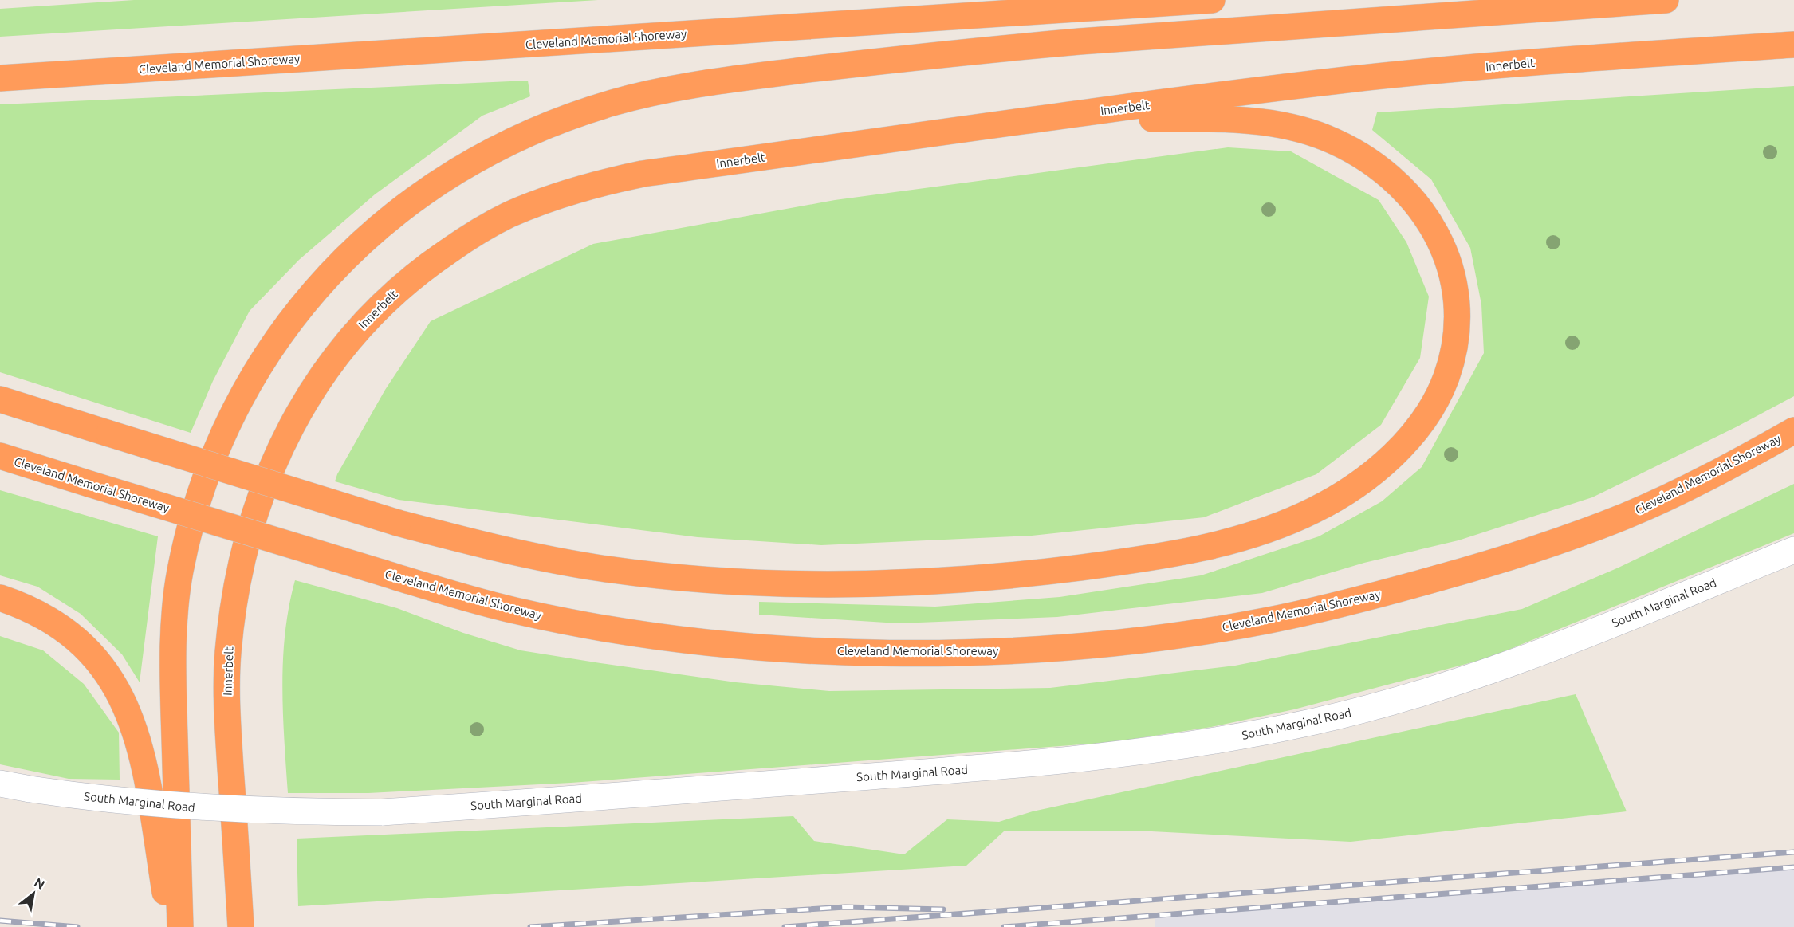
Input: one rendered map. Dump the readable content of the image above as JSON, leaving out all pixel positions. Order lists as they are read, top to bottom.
{
  "streets": {
    "highway": ["Cleveland Memorial Shoreway", "Innerbelt"],
    "street": ["South Marginal Road"]
  },
  "north": "top right"
}
